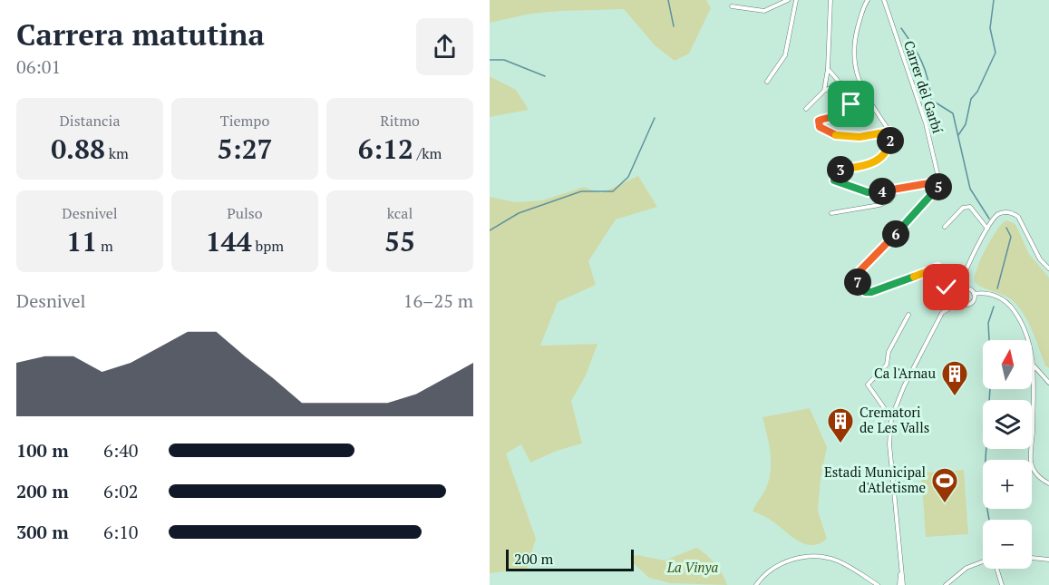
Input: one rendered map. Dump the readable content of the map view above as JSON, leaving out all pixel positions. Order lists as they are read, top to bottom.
{
  "streets": {
    "street": ["Carrer del Garbí"]
  },
  "parks": ["La Vinya"],
  "places": {
    "building": ["Ca l'Arnau", "Crematori de Les Valls"],
    "sports": ["Estadi Municipal d'Atletisme"]
  },
  "scale_bar": "200 m",
  "north": "top",
  "page": {
    "heading": ["Carrera matutina", "06:01"],
    "stats": [
      ["Distancia", "0.88 km"],
      ["Tiempo", "5:27"],
      ["Ritmo", "6:12 /km"],
      ["Desnivel", "11 m"],
      ["Pulso", "144 bpm"],
      ["kcal", "55"]
    ],
    "pins": [
      "2",
      "3",
      "5",
      "4",
      "6",
      "7"
    ],
    "chart": ["Desnivel", "16–25 m"],
    "map_buttons": ["+", "−"],
    "list": [
      {
        "name": "100 m",
        "note": "6:40"
      },
      {
        "name": "200 m",
        "note": "6:02"
      },
      {
        "name": "300 m",
        "note": "6:10"
      }
    ],
    "scale": "200 m"
  }
}
